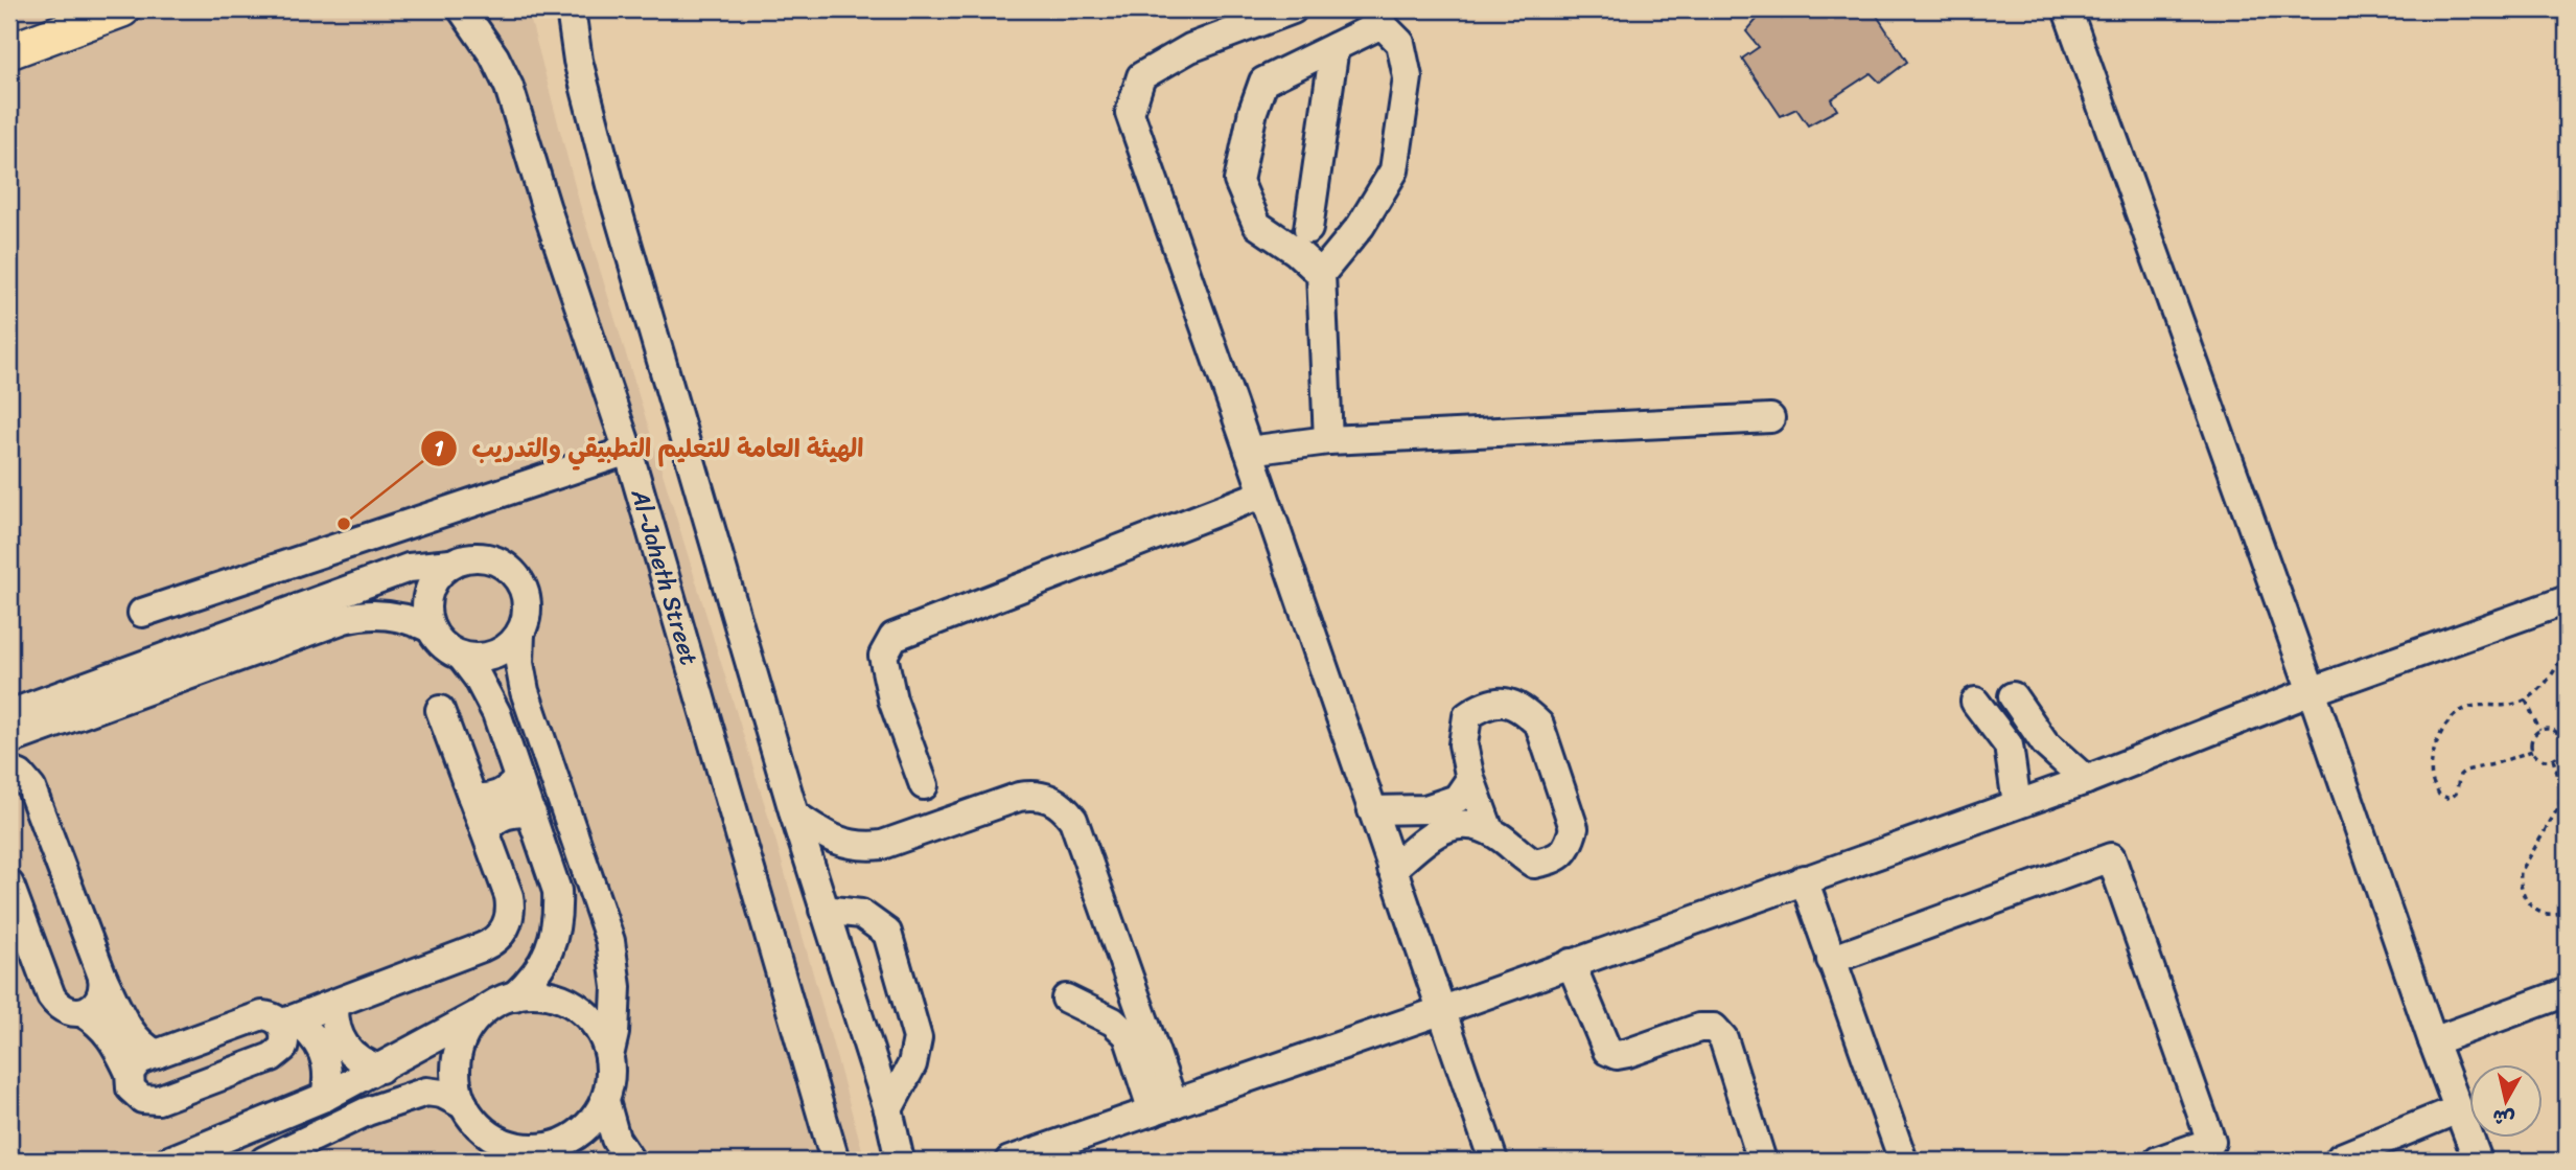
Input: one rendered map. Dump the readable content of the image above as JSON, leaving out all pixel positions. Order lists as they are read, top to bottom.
{
  "streets": {
    "street": ["Al-Jaheth Street"]
  },
  "places": ["الهيئة العامة للتعليم التطبيقي والتدريب"],
  "north": "bottom"
}
